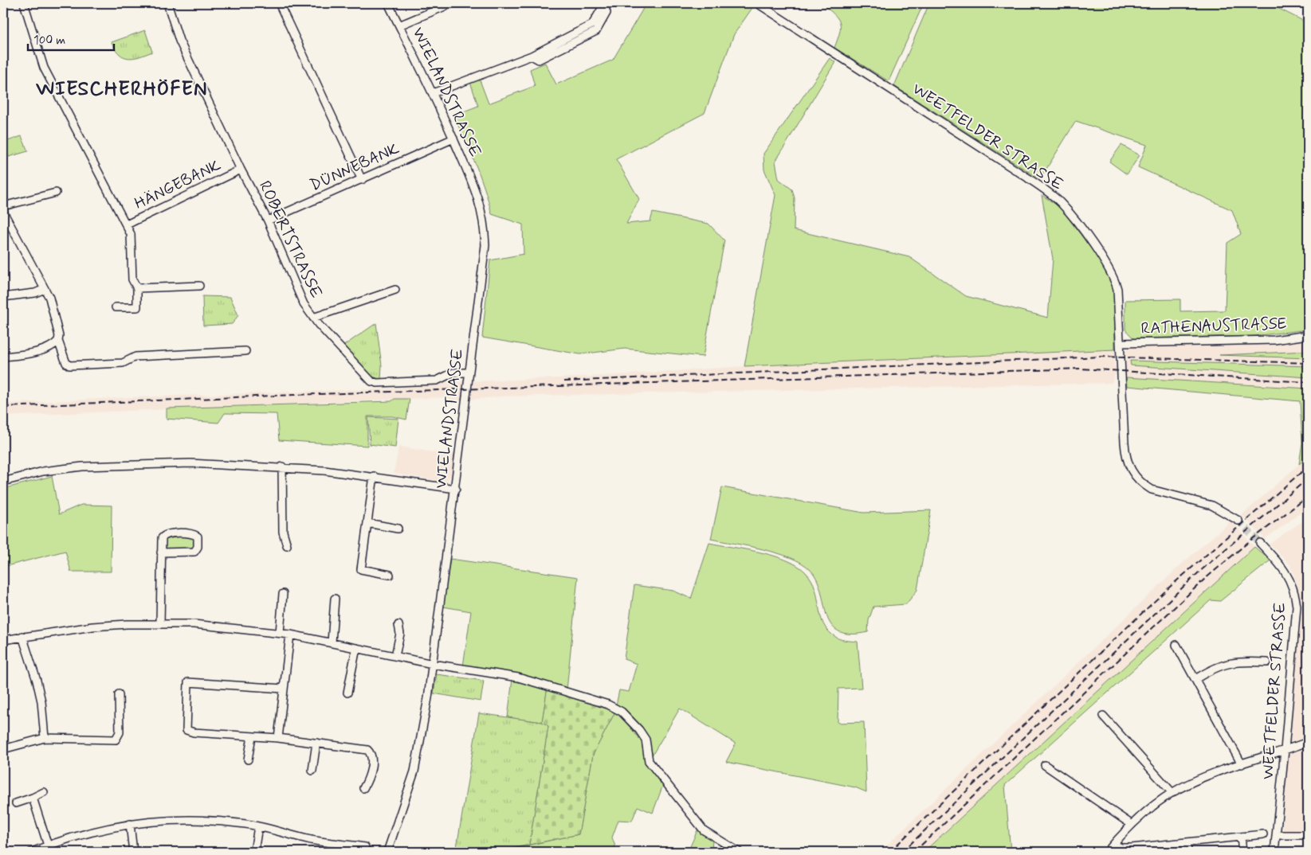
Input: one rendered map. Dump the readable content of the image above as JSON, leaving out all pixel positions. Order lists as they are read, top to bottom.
{
  "streets": {
    "street": [
      "WIELANDSTRASSE",
      "WEETFELDER STRASSE",
      "DÜNNEBANK",
      "HÄNGEBANK",
      "ROBERTSTRASSE",
      "RATHENAUSTRASSE"
    ]
  },
  "crossings": [
    ["WIELANDSTRASSE", "DÜNNEBANK"],
    ["WIELANDSTRASSE", "ROBERTSTRASSE"],
    ["WEETFELDER STRASSE", "RATHENAUSTRASSE"],
    ["DÜNNEBANK", "ROBERTSTRASSE"],
    ["HÄNGEBANK", "ROBERTSTRASSE"]
  ],
  "districts": ["WIESCHERHÖFEN"],
  "scale_bar": "100 m"
}
